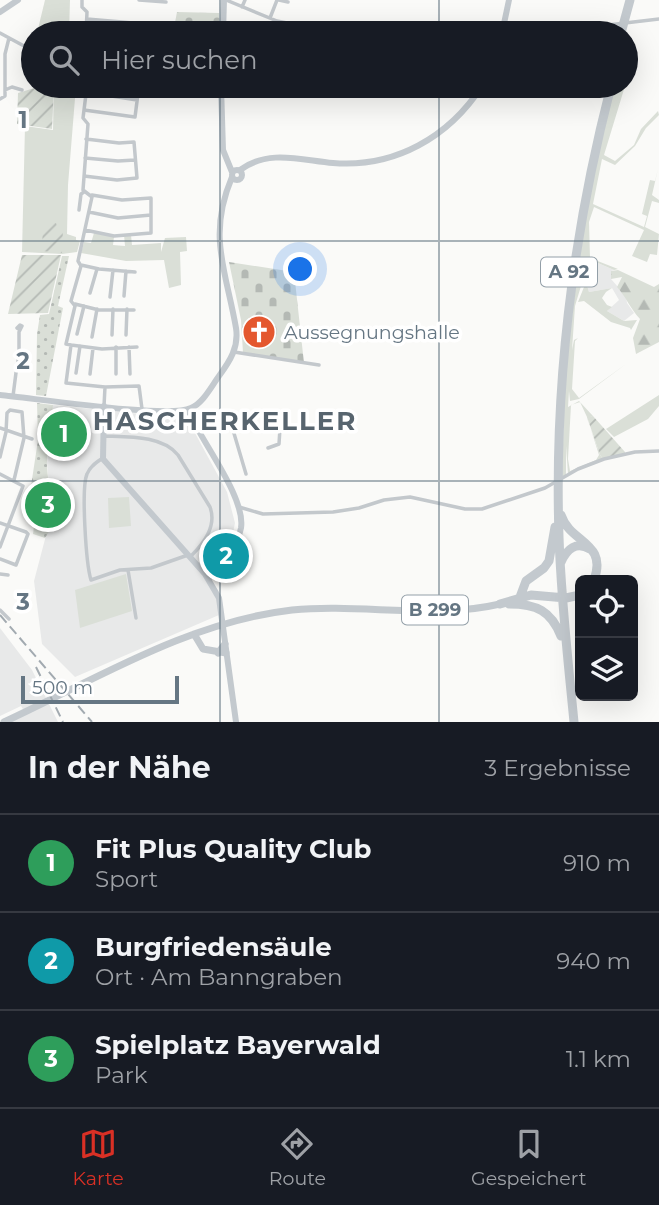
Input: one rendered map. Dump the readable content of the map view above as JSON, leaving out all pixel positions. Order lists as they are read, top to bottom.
{
  "streets": {
    "highway": ["A 92"],
    "main road": ["B 299"]
  },
  "districts": ["HASCHERKELLER"],
  "places": {
    "church": ["Aussegnungshalle"]
  },
  "scale_bar": "500 m",
  "page": {
    "search": "Hier suchen",
    "pins": ["1", "3", "2"],
    "scale": "500 m",
    "heading": ["In der Nähe", "3 Ergebnisse"],
    "list": [
      {
        "mark": "1",
        "name": "Fit Plus Quality Club",
        "note": "Sport",
        "value": "910 m"
      },
      {
        "mark": "2",
        "name": "Burgfriedensäule",
        "note": "Ort · Am Banngraben",
        "value": "940 m"
      },
      {
        "mark": "3",
        "name": "Spielplatz Bayerwald",
        "note": "Park",
        "value": "1.1 km"
      }
    ],
    "nav": ["Karte", "Route", "Gespeichert"]
  },
  "grid": {
    "rows": ["1", "2", "3"]
  }
}
